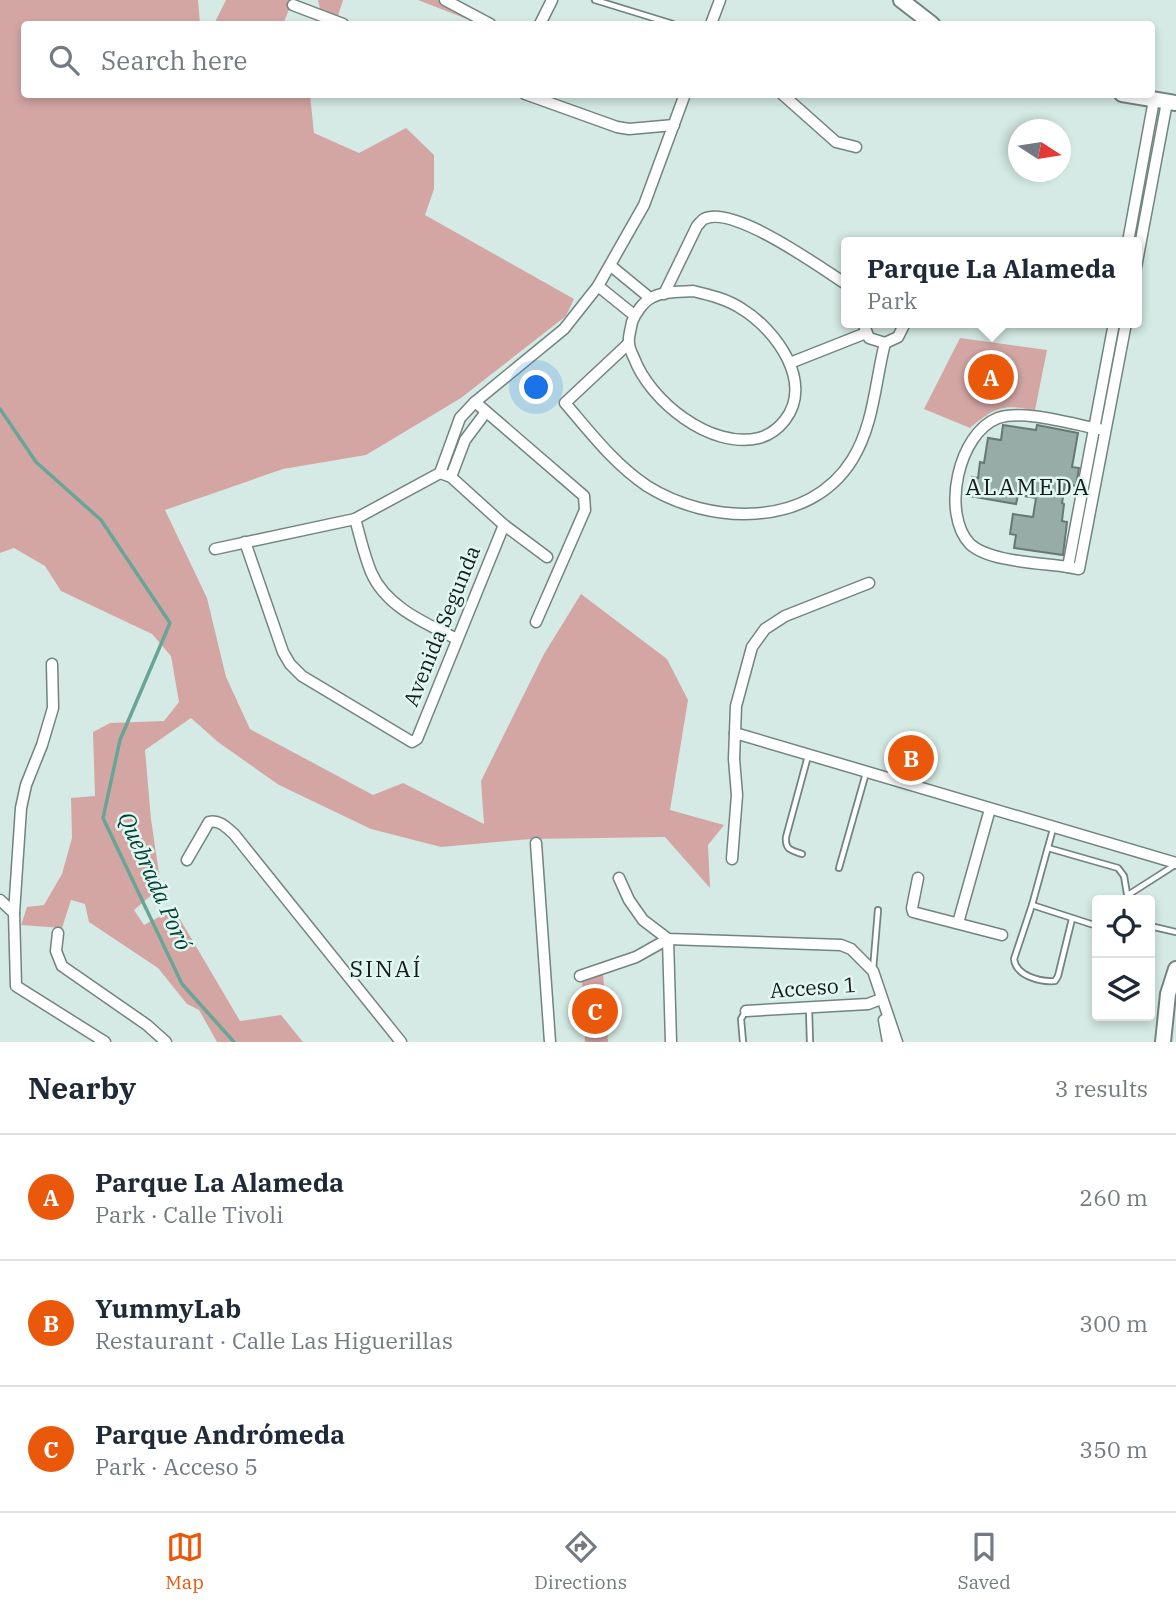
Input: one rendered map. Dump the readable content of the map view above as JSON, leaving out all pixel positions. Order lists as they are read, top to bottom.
{
  "streets": {
    "street": ["Avenida Segunda", "Acceso 1"]
  },
  "districts": ["ALAMEDA", "SINAÍ"],
  "water": ["Quebrada Poró"],
  "north": "right",
  "page": {
    "search": "Search here",
    "popup": ["Parque La Alameda", "Park"],
    "pins": ["A", "B", "C"],
    "heading": ["Nearby", "3 results"],
    "list": [
      {
        "mark": "A",
        "name": "Parque La Alameda",
        "note": "Park · Calle Tivoli",
        "value": "260 m"
      },
      {
        "mark": "B",
        "name": "YummyLab",
        "note": "Restaurant · Calle Las Higuerillas",
        "value": "300 m"
      },
      {
        "mark": "C",
        "name": "Parque Andrómeda",
        "note": "Park · Acceso 5",
        "value": "350 m"
      }
    ],
    "nav": ["Map", "Directions", "Saved"]
  }
}
